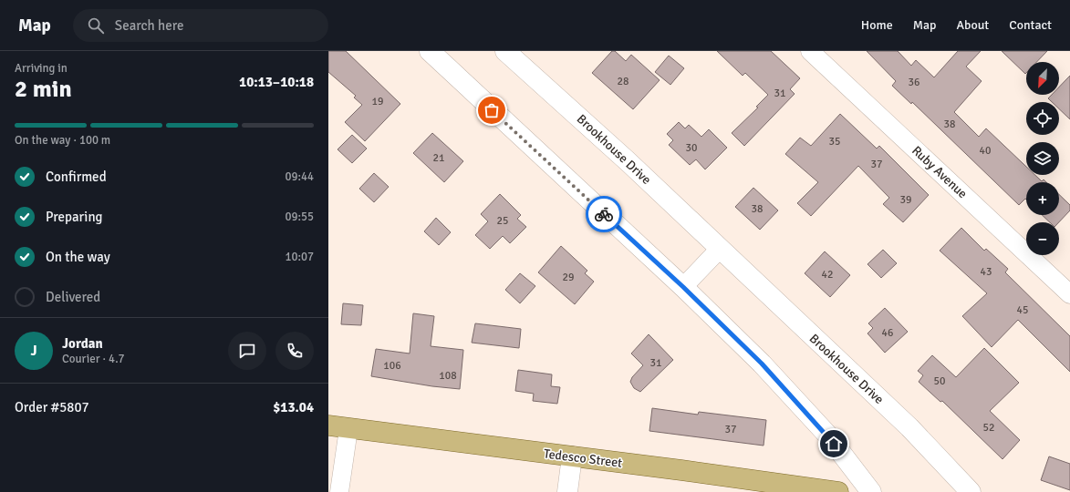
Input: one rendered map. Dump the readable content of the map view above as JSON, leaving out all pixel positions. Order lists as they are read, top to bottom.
{
  "streets": {
    "main road": ["Brookhouse Drive", "Tedesco Street"],
    "street": ["Ruby Avenue"]
  },
  "house_numbers": [
    "28",
    "36",
    "31",
    "19",
    "38",
    "35",
    "30",
    "40",
    "21",
    "37",
    "39",
    "38",
    "25",
    "43",
    "42",
    "29",
    "45",
    "46",
    "31",
    "106",
    "108",
    "50",
    "52",
    "37"
  ],
  "north": "bottom left",
  "page": {
    "header": "Map",
    "search": "Search here",
    "nav": [
      "Home",
      "Map",
      "About",
      "Contact"
    ],
    "heading": ["2 min", "Arriving in", "10:13–10:18"],
    "panel": [
      "Jordan",
      "Courier · 4.7",
      "Order #5807",
      "$13.04"
    ],
    "map_buttons": ["+", "−"],
    "bar": "On the way · 100 m",
    "list": [
      ["Confirmed", "09:44"],
      ["Preparing", "09:55"],
      ["On the way", "10:07"],
      "Delivered"
    ],
    "round": "J"
  }
}
